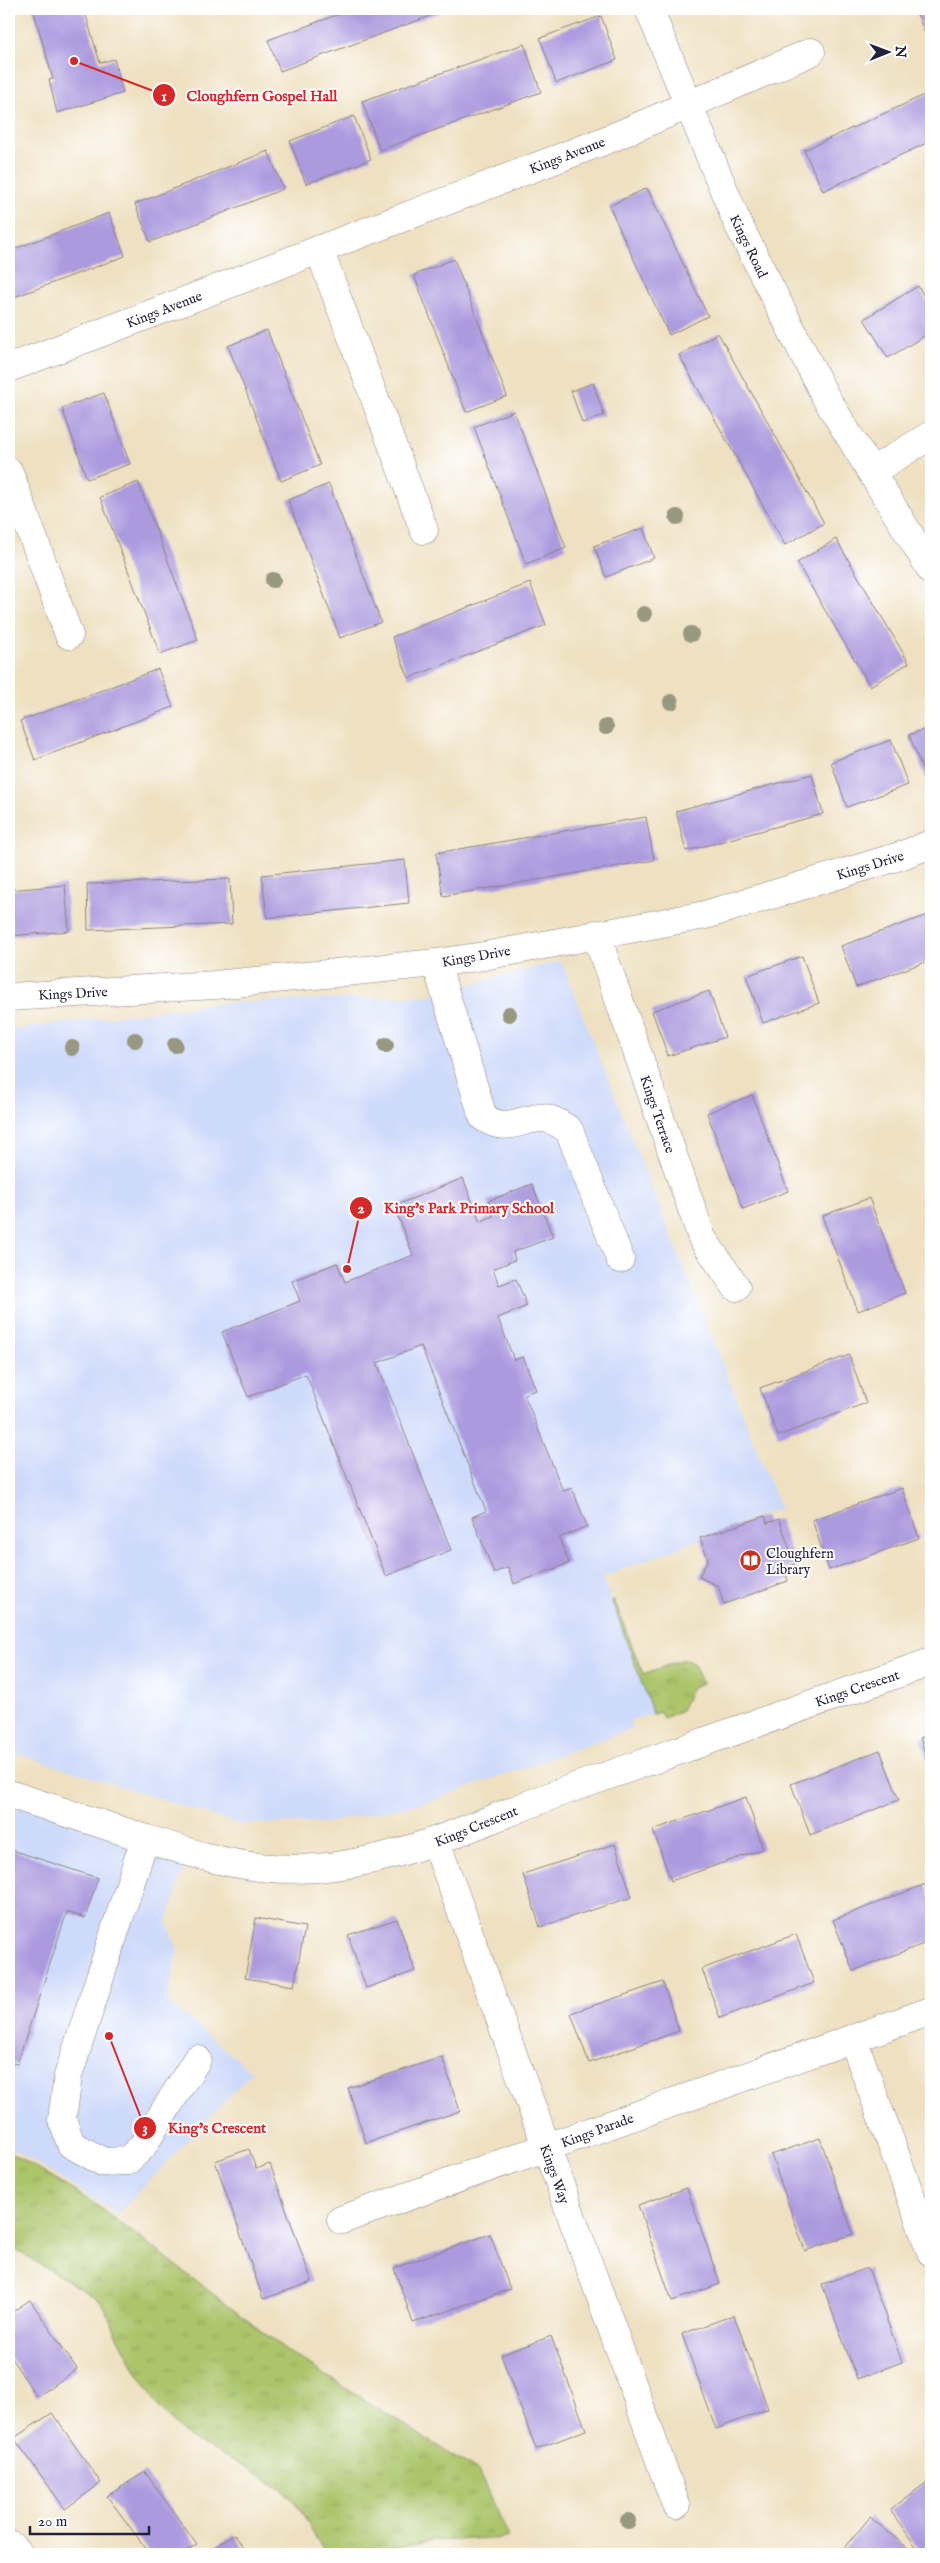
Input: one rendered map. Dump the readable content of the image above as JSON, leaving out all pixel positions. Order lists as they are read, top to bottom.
{
  "streets": {
    "street": [
      "Kings Avenue",
      "Kings Road",
      "Kings Drive",
      "Kings Terrace",
      "Kings Crescent",
      "Kings Parade",
      "Kings Way"
    ]
  },
  "crossings": [
    ["Kings Avenue", "Kings Road"],
    ["Kings Drive", "Kings Terrace"],
    ["Kings Crescent", "Kings Way"],
    ["Kings Parade", "Kings Way"]
  ],
  "places": {
    "other": ["Cloughfern Gospel Hall", "King's Park Primary School", "King's Crescent"],
    "library": ["Cloughfern Library"]
  },
  "scale_bar": "20 m",
  "north": "right"
}
